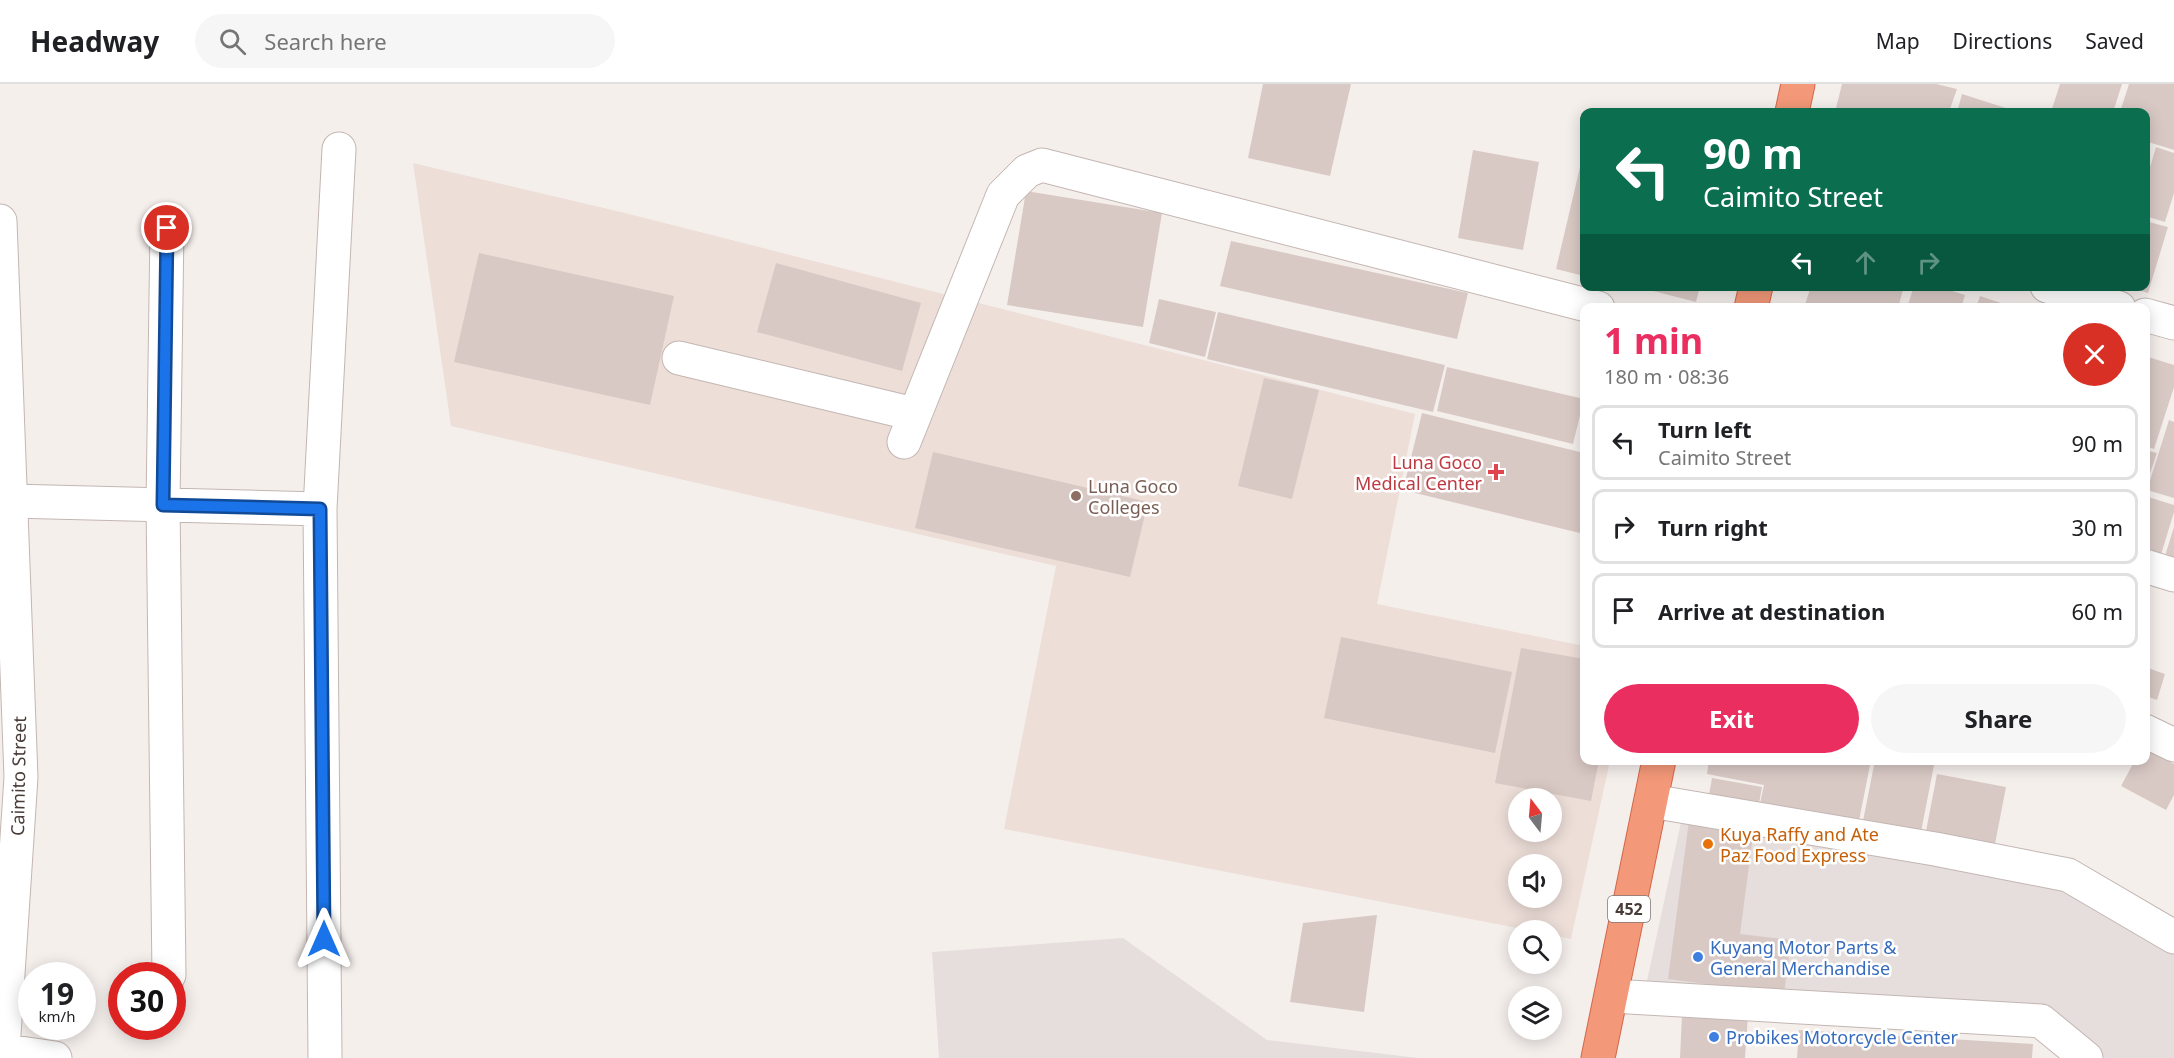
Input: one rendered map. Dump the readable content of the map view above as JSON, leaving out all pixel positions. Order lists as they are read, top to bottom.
{
  "streets": {
    "highway": ["452"],
    "street": ["Caimito Street"]
  },
  "places": {
    "health": ["Luna Goco Medical Center"],
    "other": [
      "Luna Goco Colleges",
      "Kuya Raffy and Ate Paz Food Express",
      "Kuyang Motor Parts & General Merchandise",
      "Probikes Motorcycle Center"
    ]
  },
  "north": "top",
  "page": {
    "header": "Headway",
    "search": "Search here",
    "nav": ["Map", "Directions", "Saved"],
    "turn": ["90 m", "Caimito Street"],
    "heading": ["1 min", "180 m · 08:36"],
    "list": [
      {
        "name": "Turn left",
        "note": "Caimito Street",
        "value": "90 m"
      },
      {
        "name": "Turn right",
        "value": "30 m"
      },
      {
        "name": "Arrive at destination",
        "value": "60 m"
      }
    ],
    "buttons": ["Exit", "Share"],
    "speed": "19 km/h",
    "limit": "30"
  }
}
